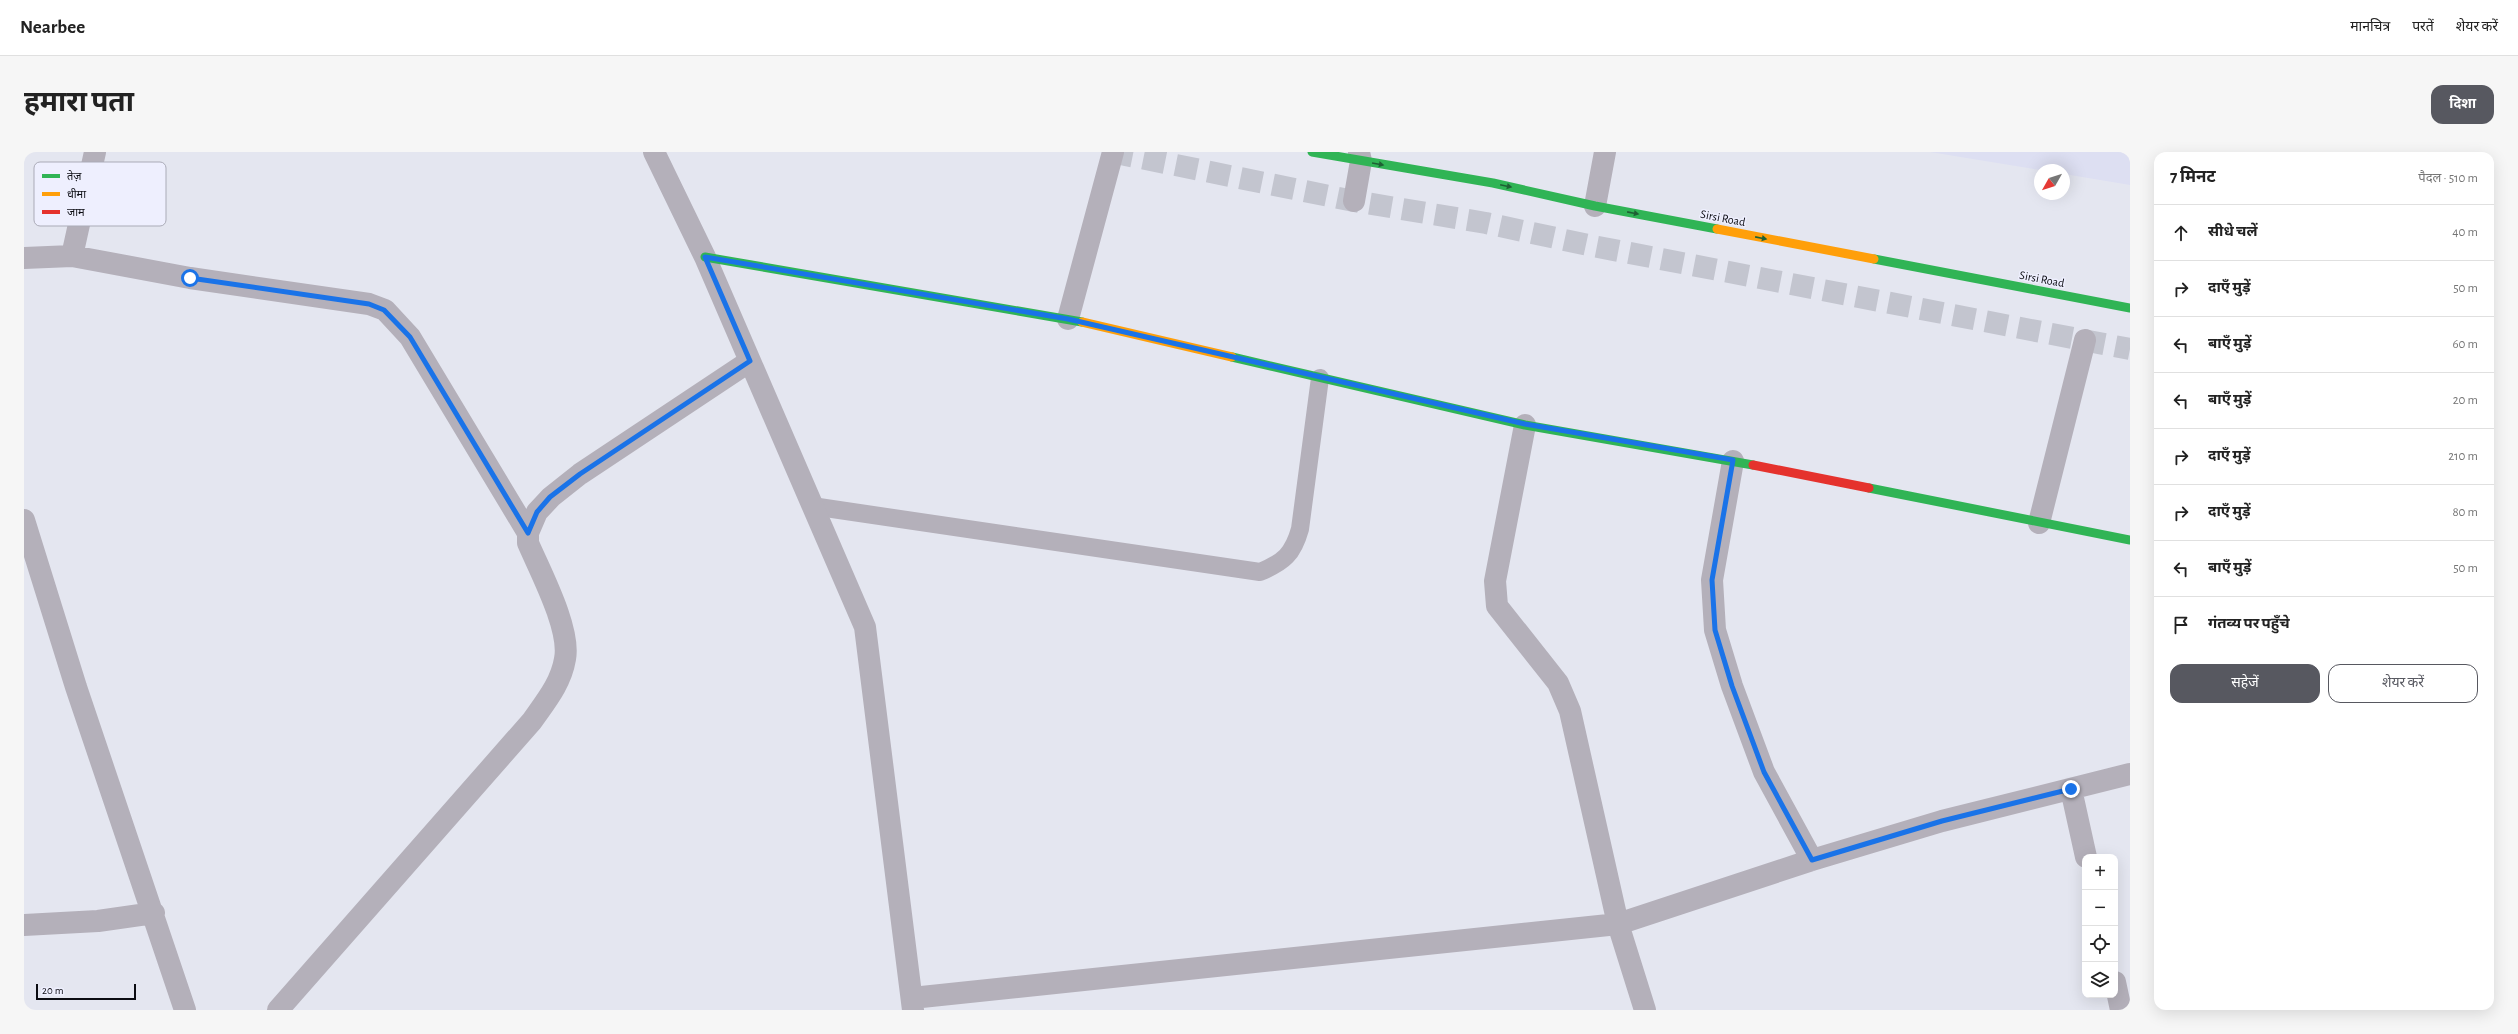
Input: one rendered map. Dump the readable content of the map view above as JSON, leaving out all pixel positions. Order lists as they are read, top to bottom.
{
  "streets": {
    "street": ["Sirsi Road"]
  },
  "one_way": ["Sirsi Road"],
  "legend": ["तेज़", "धीमा", "जाम"],
  "scale_bar": "20 m",
  "north": "bottom left",
  "page": {
    "header": "Nearbee",
    "nav": ["मानचित्र", "परतें", "शेयर करें"],
    "buttons": [
      "दिशा",
      ["सहेजें", "शेयर करें"]
    ],
    "title": "हमारा पता",
    "heading": ["7 मिनट", "पैदल · 510 m"],
    "list": [
      ["सीधे चलें", "40 m"],
      ["दाएँ मुड़ें", "50 m"],
      ["बाएँ मुड़ें", "60 m"],
      ["बाएँ मुड़ें", "20 m"],
      ["दाएँ मुड़ें", "210 m"],
      ["दाएँ मुड़ें", "80 m"],
      ["बाएँ मुड़ें", "50 m"],
      "गंतव्य पर पहुँचे"
    ],
    "map_buttons": ["+", "−"],
    "scale": "20 m"
  }
}
